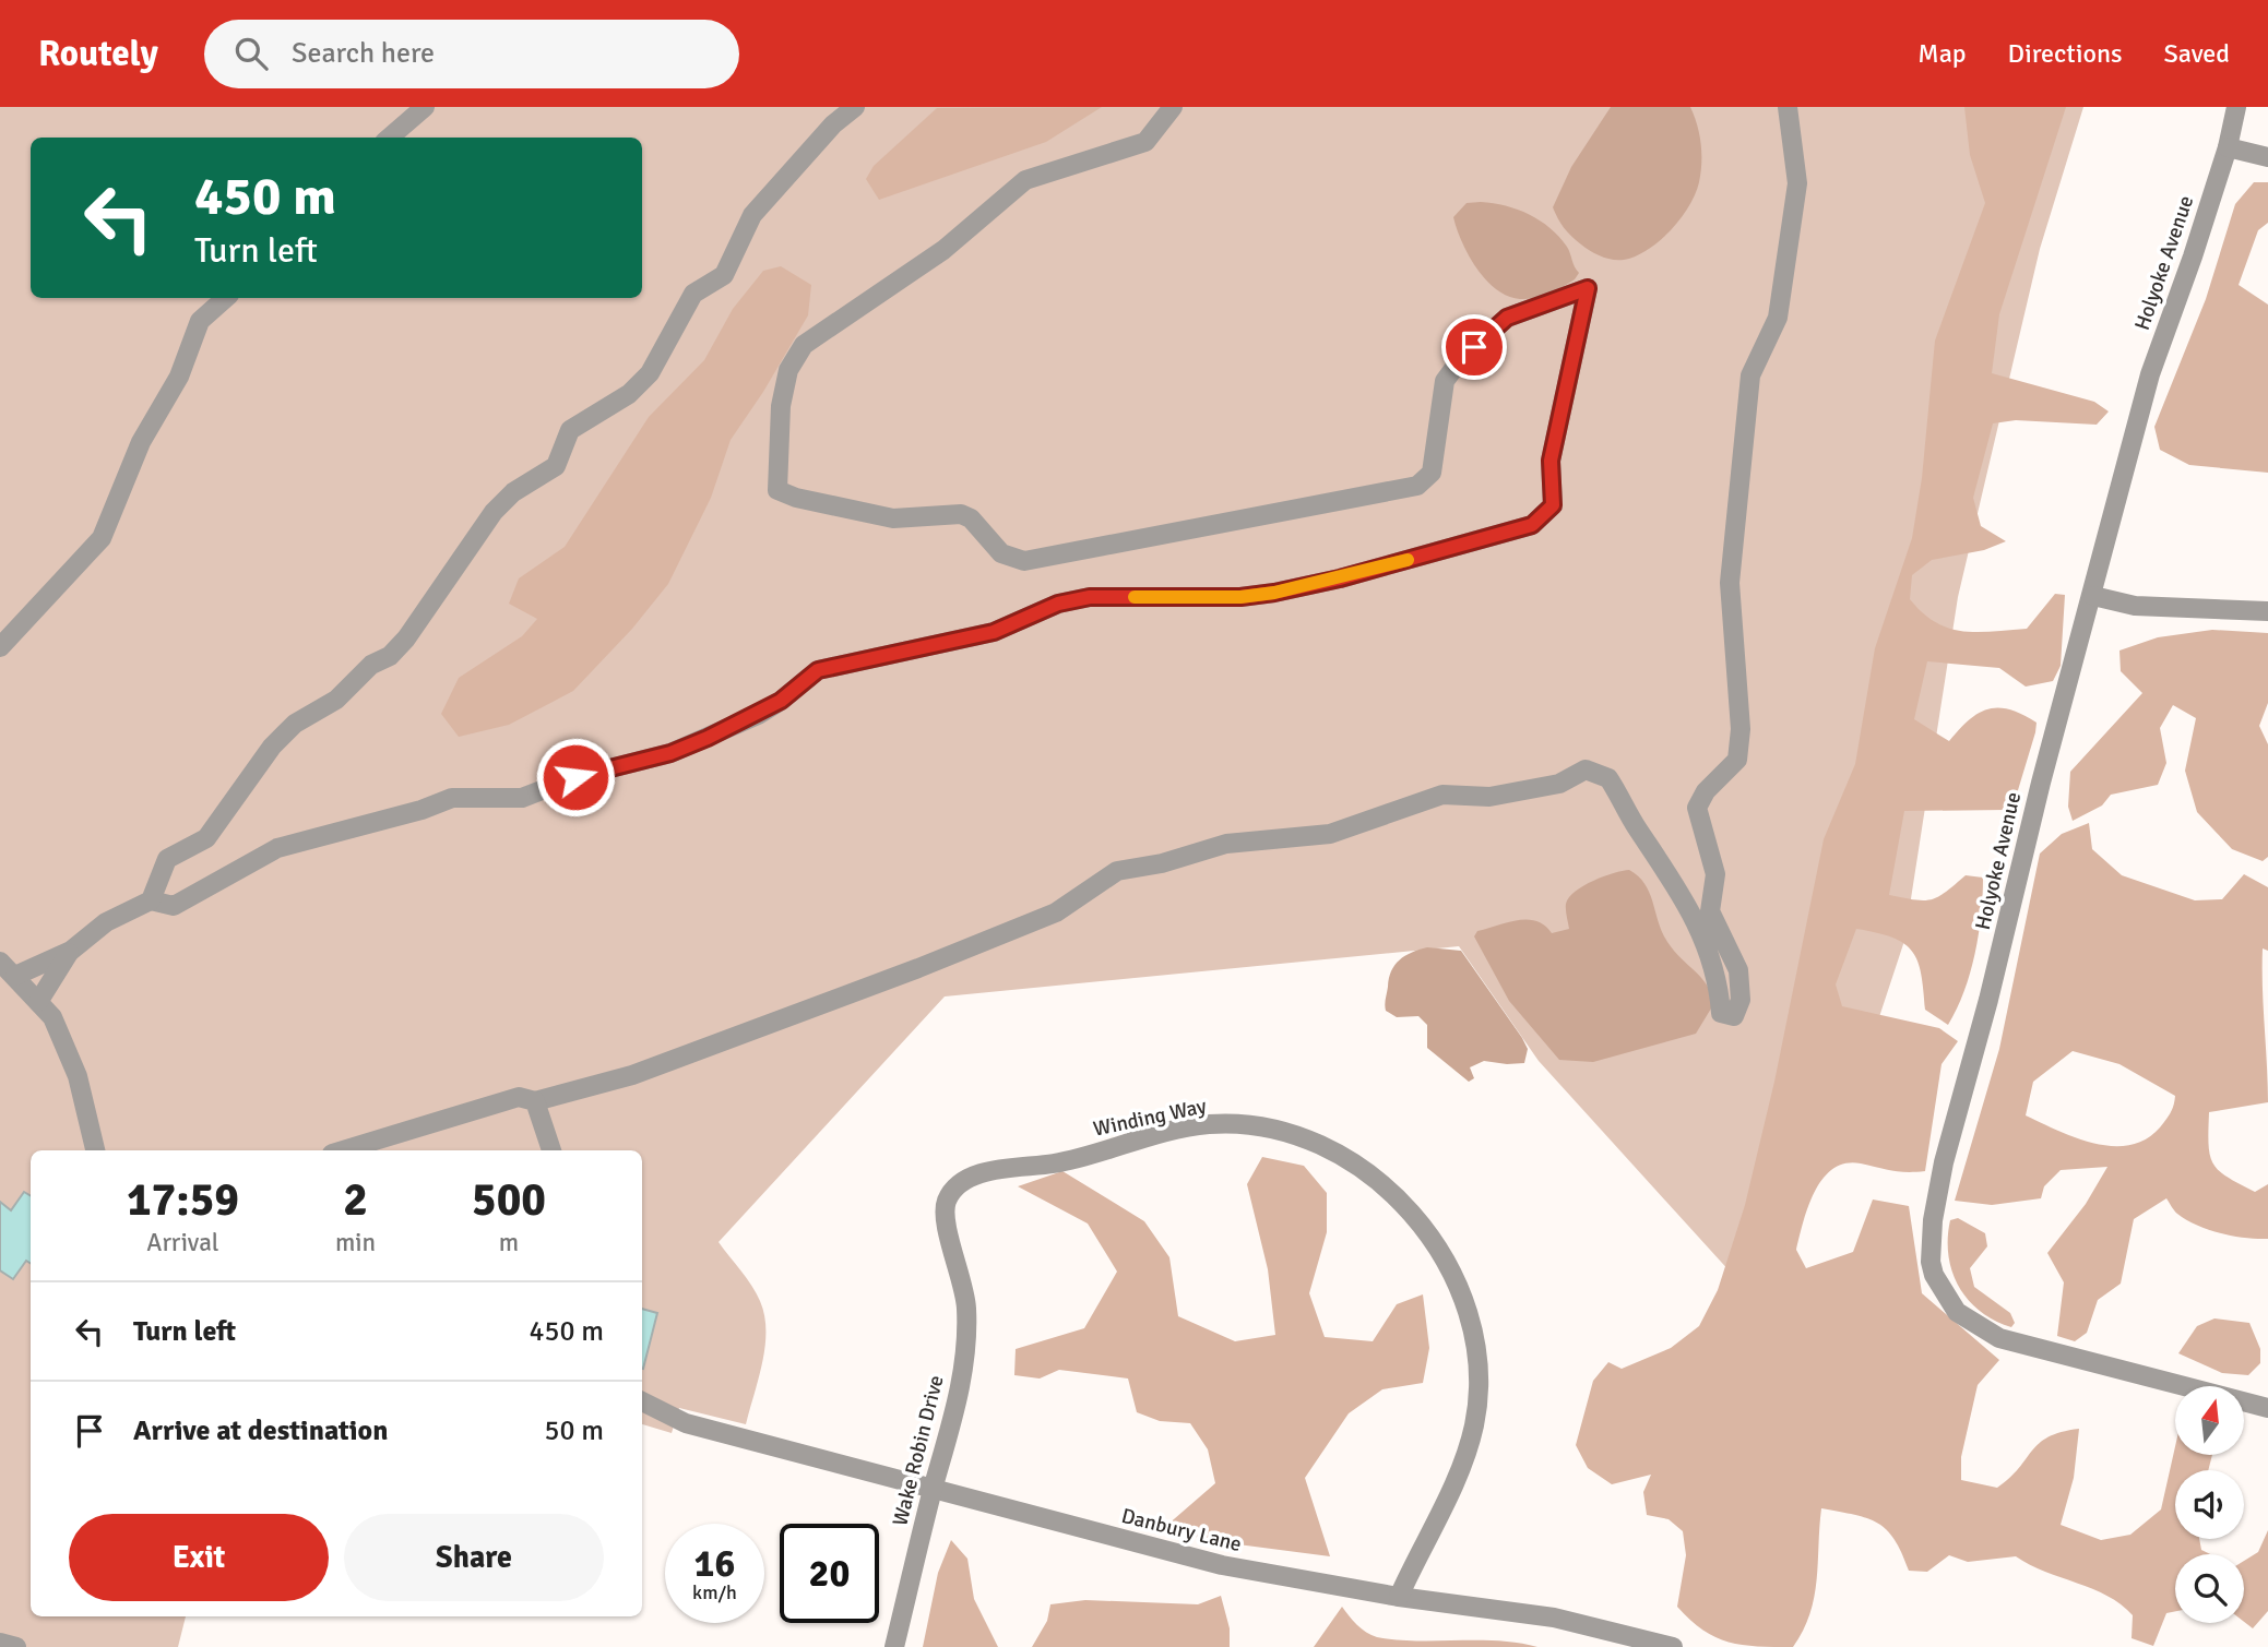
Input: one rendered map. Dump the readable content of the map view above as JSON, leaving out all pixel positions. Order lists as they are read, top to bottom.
{
  "streets": {
    "street": [
      "Holyoke Avenue",
      "Winding Way",
      "Wake Robin Drive",
      "Danbury Lane"
    ]
  },
  "crossings": [
    ["Winding Way", "Wake Robin Drive"],
    ["Winding Way", "Danbury Lane"],
    ["Wake Robin Drive", "Danbury Lane"]
  ],
  "north": "top",
  "page": {
    "header": "Routely",
    "search": "Search here",
    "nav": ["Map", "Directions", "Saved"],
    "turn": ["450 m", "Turn left"],
    "eta": [
      "17:59",
      "Arrival",
      "2",
      "min",
      "500",
      "m"
    ],
    "list": [
      {
        "name": "Turn left",
        "value": "450 m"
      },
      {
        "name": "Arrive at destination",
        "value": "50 m"
      }
    ],
    "buttons": ["Exit", "Share"],
    "speed": "16 km/h",
    "limit": "20"
  }
}
